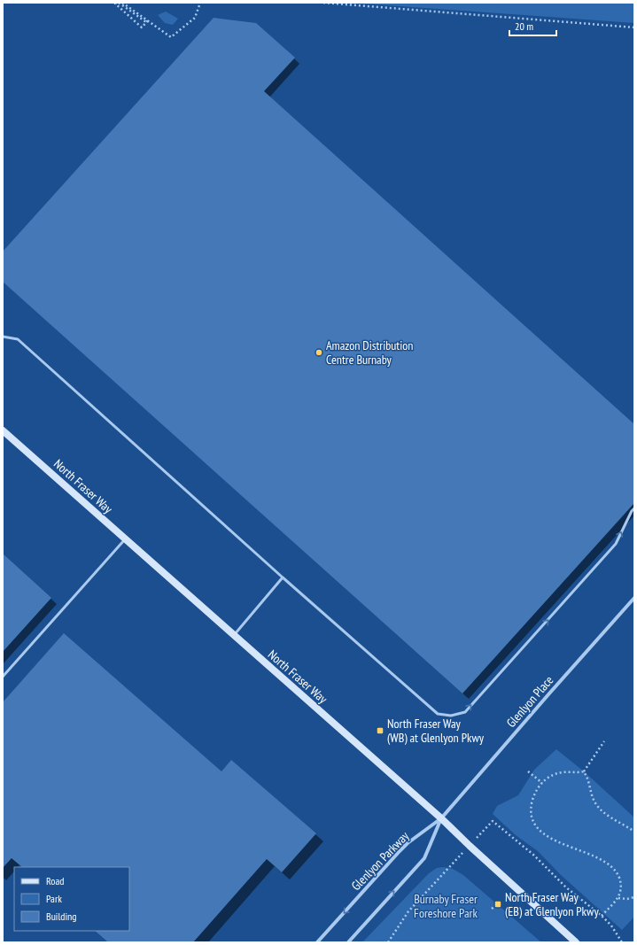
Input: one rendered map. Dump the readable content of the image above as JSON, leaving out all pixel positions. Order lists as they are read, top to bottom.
{
  "streets": {
    "street": ["North Fraser Way", "Glenlyon Place", "Glenlyon Parkway"]
  },
  "crossings": [
    ["North Fraser Way", "Glenlyon Place"],
    ["North Fraser Way", "Glenlyon Parkway"],
    ["Glenlyon Place", "Glenlyon Parkway"]
  ],
  "parks": ["Burnaby Fraser Foreshore Park"],
  "places": {
    "other": ["Amazon Distribution Centre Burnaby"],
    "transit": ["North Fraser Way (WB) at Glenlyon Pkwy", "North Fraser Way (EB) at Glenlyon Pkwy"]
  },
  "legend": ["Road", "Park", "Building"],
  "scale_bar": "20 m"
}
